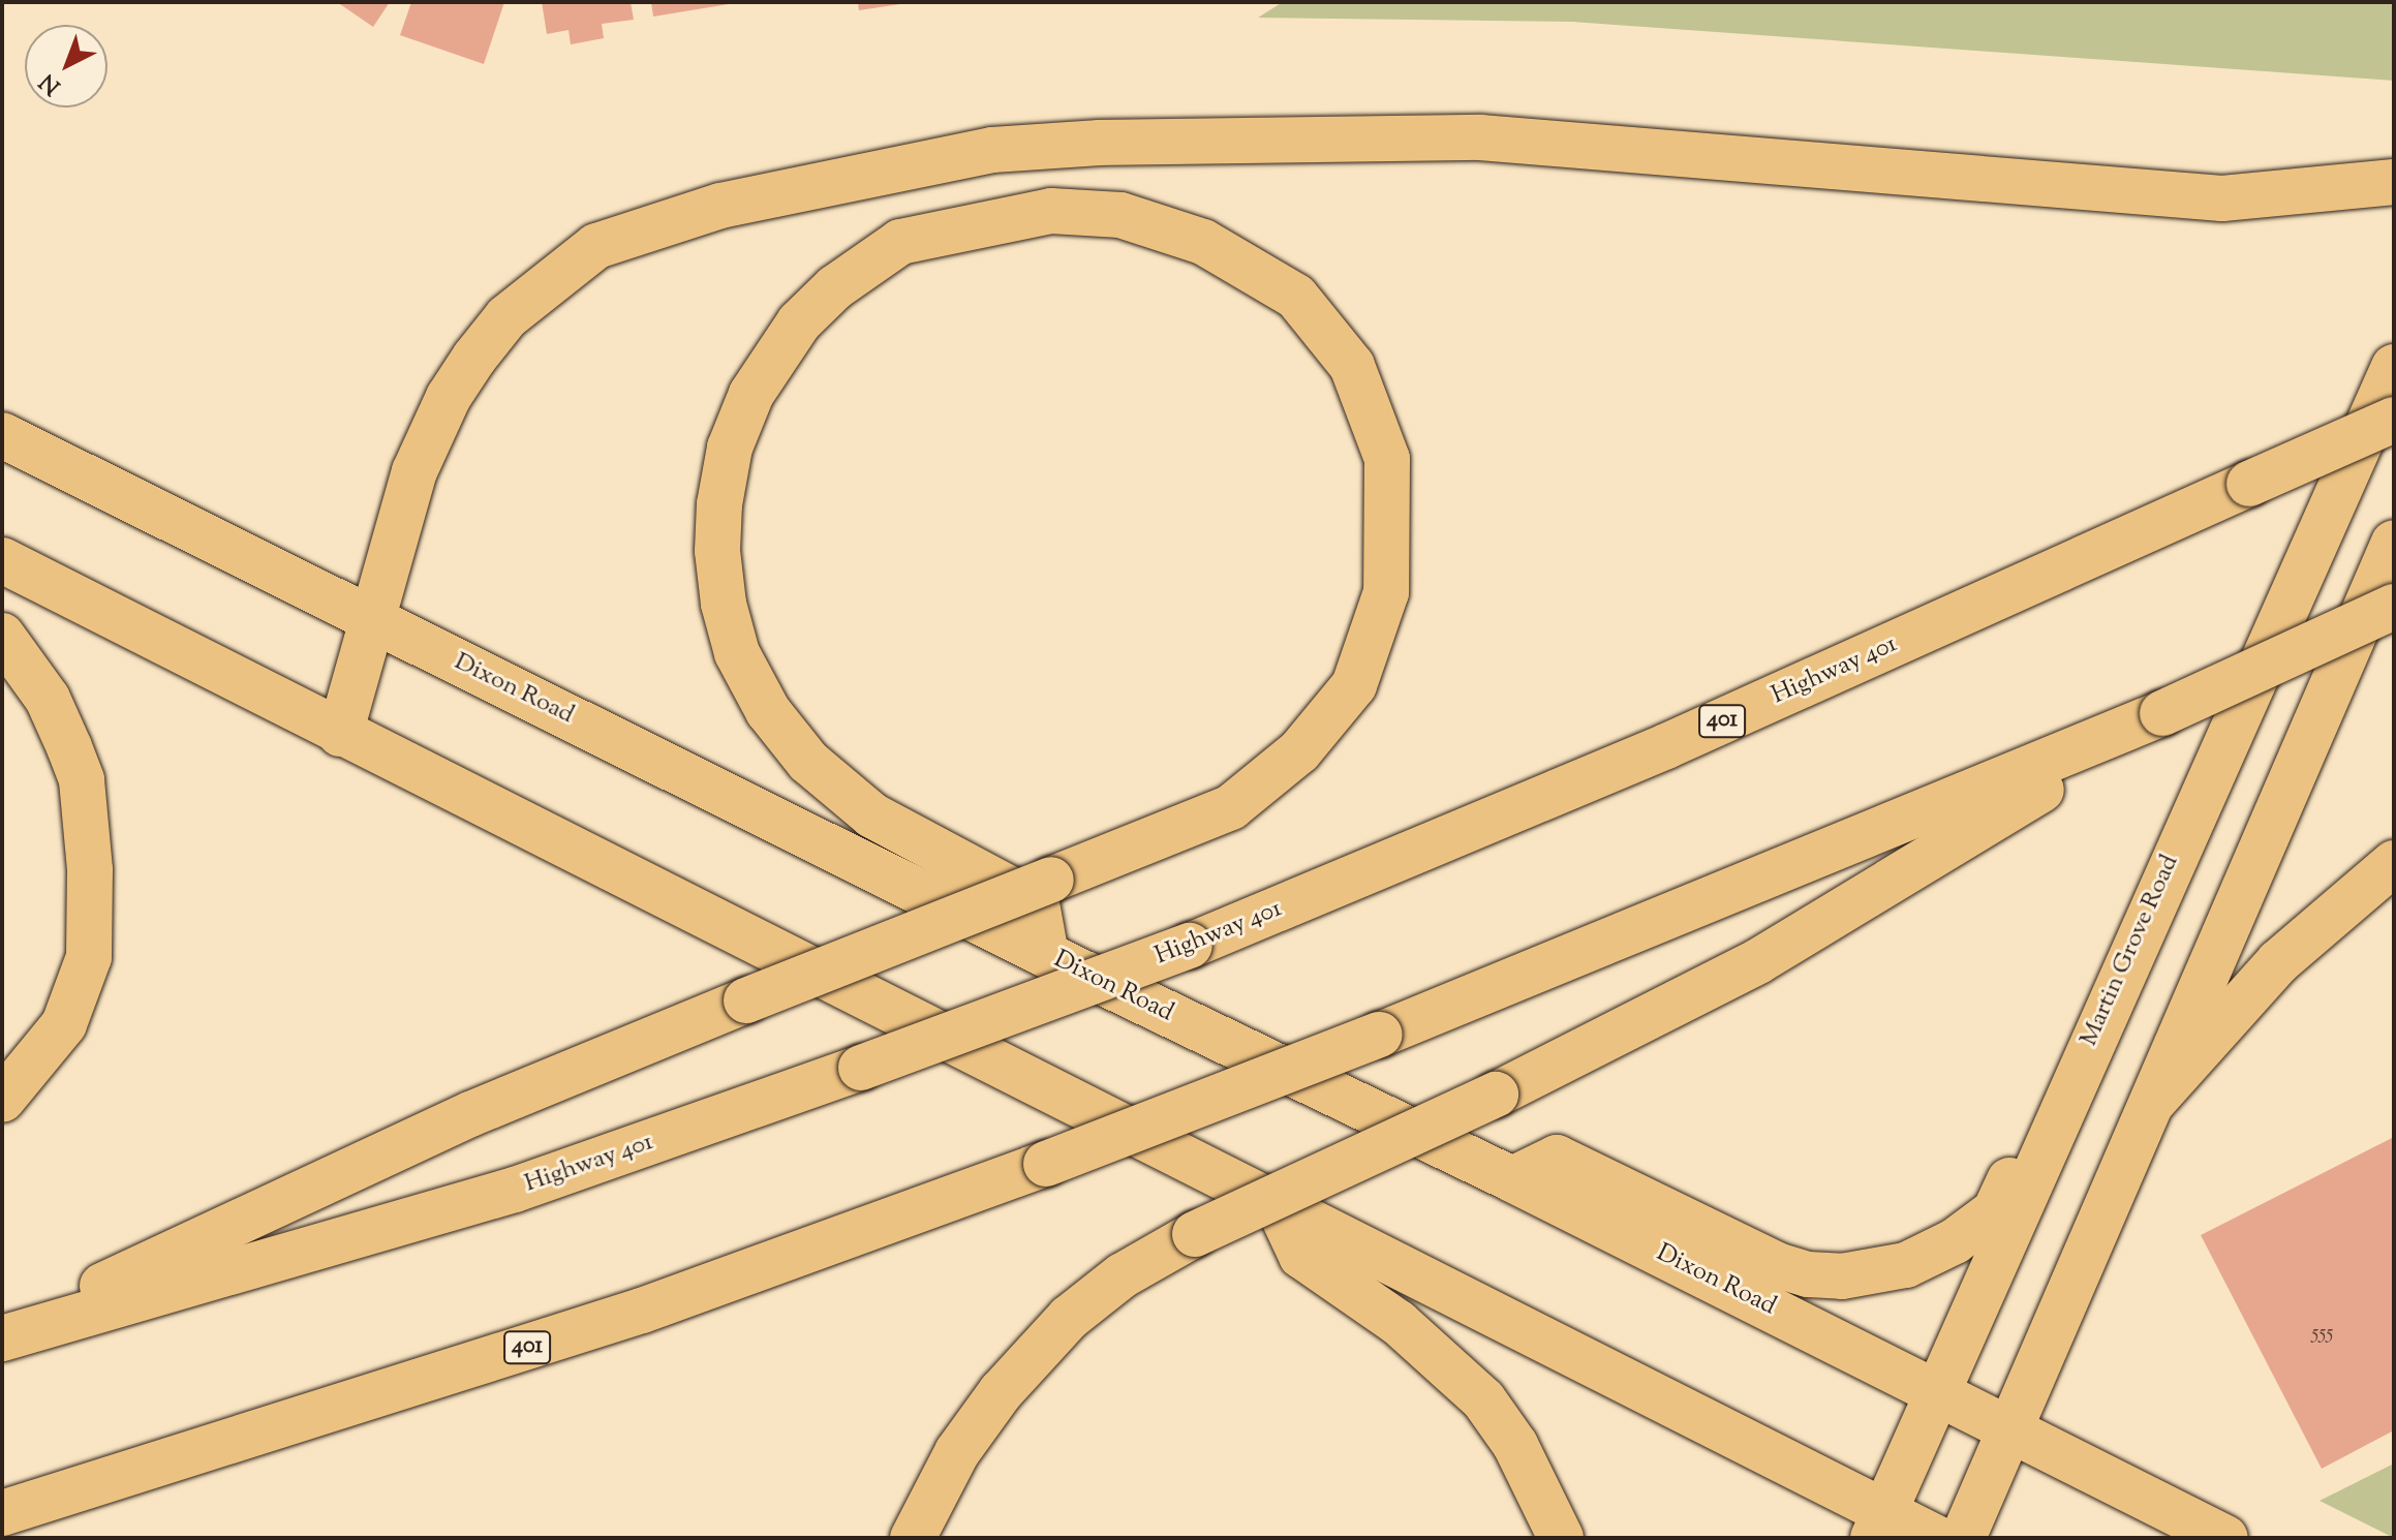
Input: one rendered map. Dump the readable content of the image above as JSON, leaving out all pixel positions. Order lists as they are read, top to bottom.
{
  "streets": {
    "main road": [
      "Highway 401",
      "Dixon Road",
      "401",
      "Martin Grove Road"
    ]
  },
  "crossings": [
    ["Dixon Road", "Martin Grove Road"]
  ],
  "house_numbers": ["555"],
  "north": "bottom left"
}
